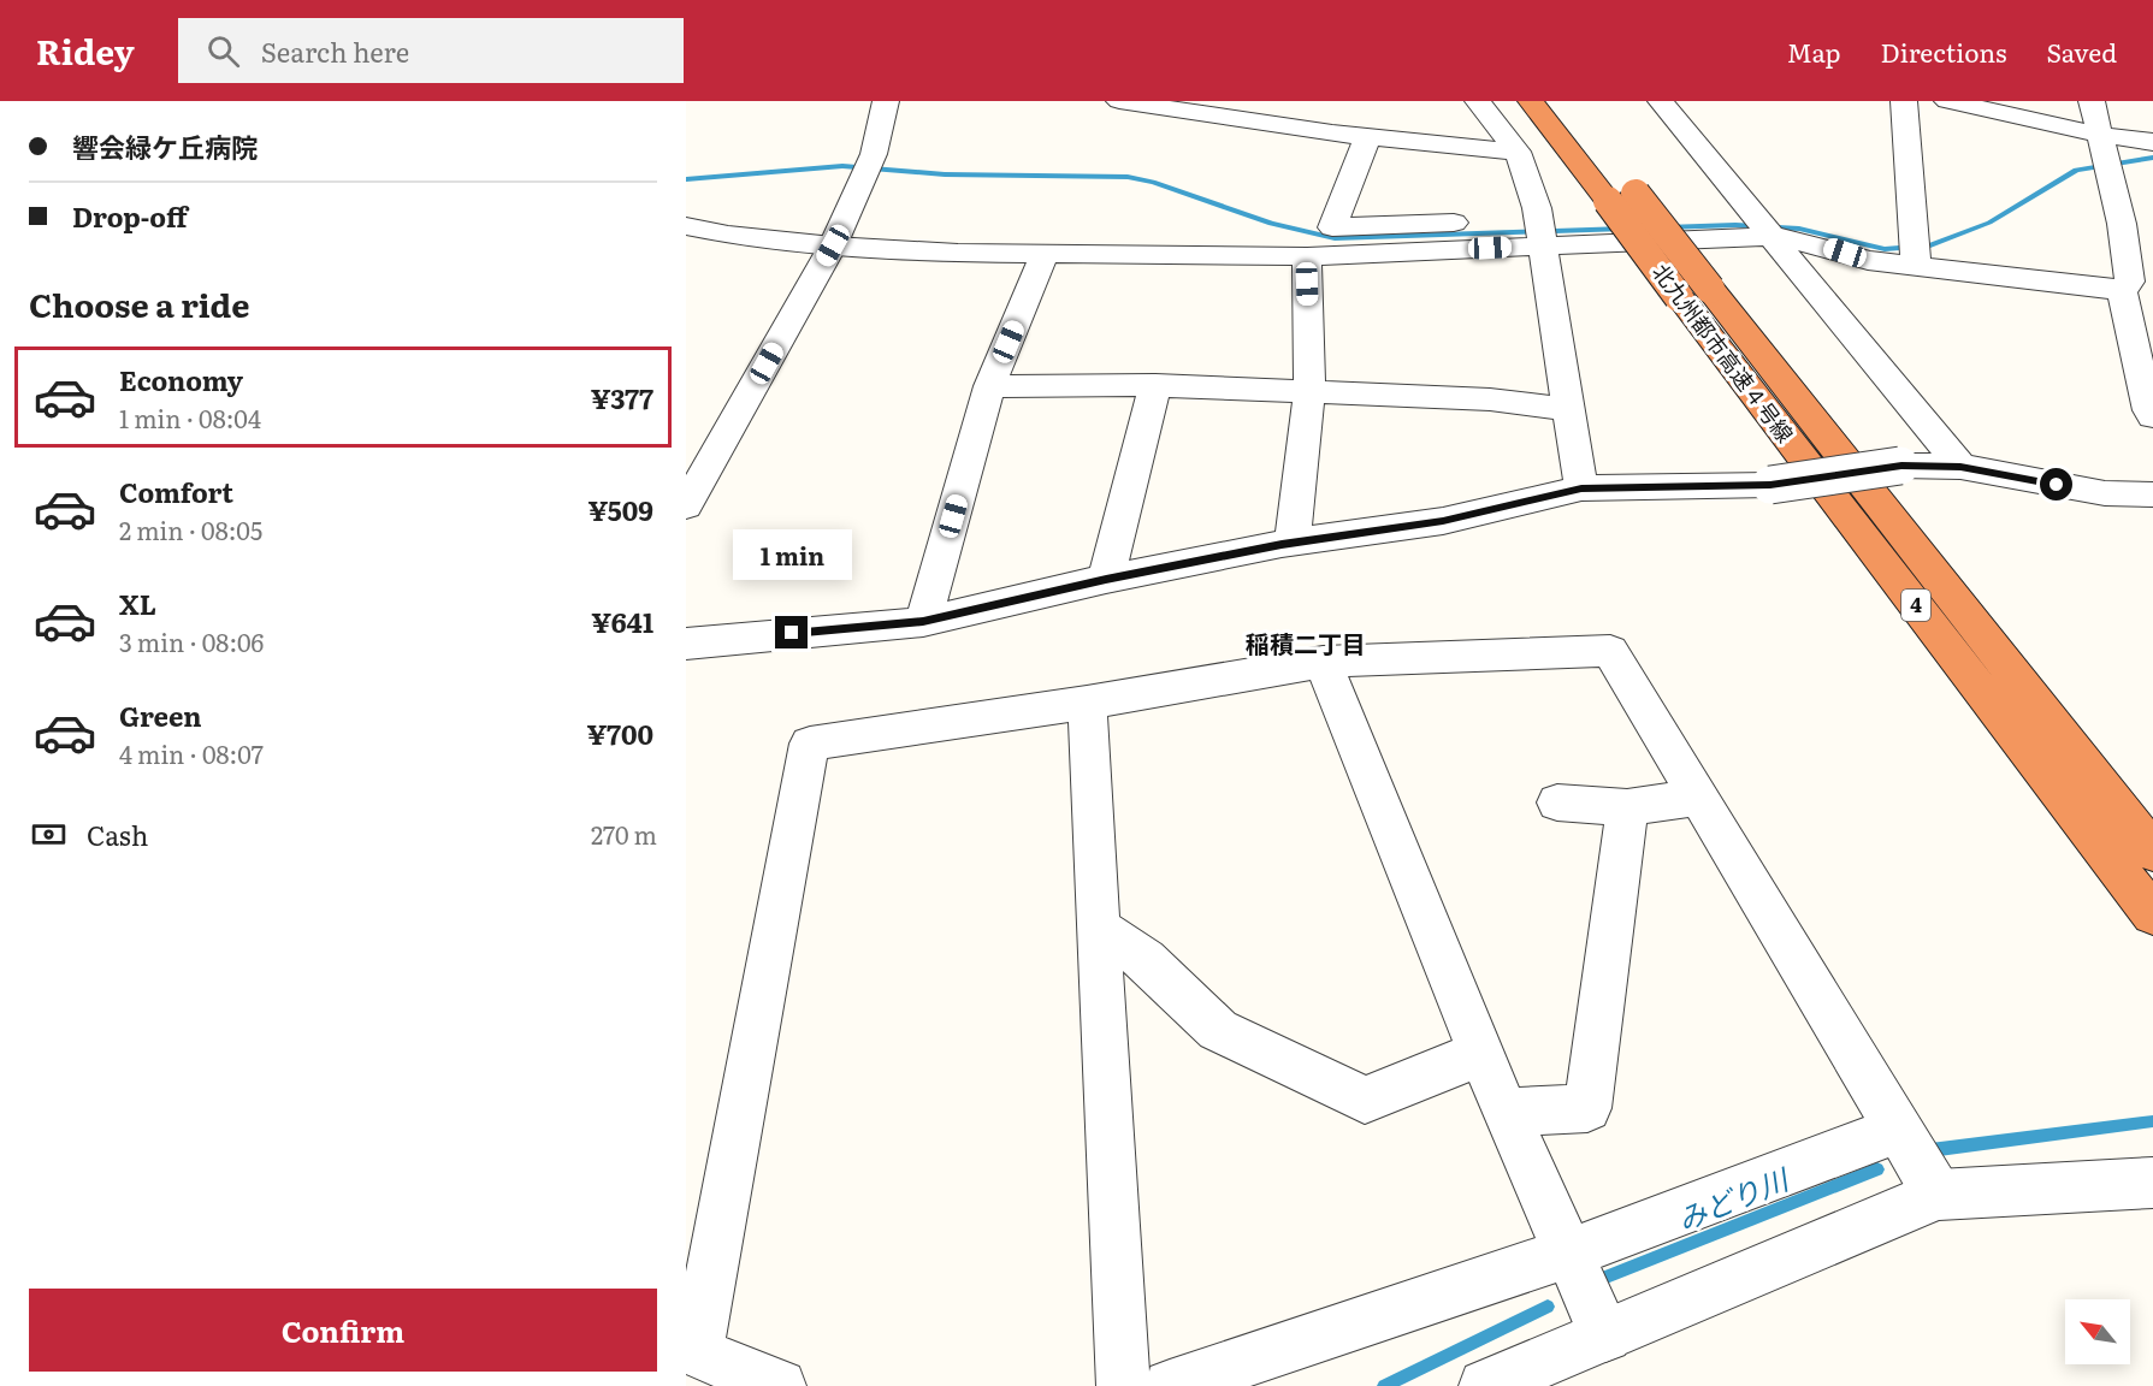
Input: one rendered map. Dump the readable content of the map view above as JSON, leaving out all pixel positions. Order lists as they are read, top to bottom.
{
  "streets": {
    "highway": ["北九州都市高速４号線", "4"]
  },
  "districts": ["稲積二丁目"],
  "water": ["みどり川"],
  "north": "top left",
  "page": {
    "header": "Ridey",
    "search": "Search here",
    "nav": ["Map", "Directions", "Saved"],
    "banner": ["響会緑ケ丘病院", "Drop-off"],
    "heading": "Choose a ride",
    "list": [
      {
        "name": "Economy",
        "note": "1 min · 08:04",
        "value": "¥377"
      },
      {
        "name": "Comfort",
        "note": "2 min · 08:05",
        "value": "¥509"
      },
      {
        "name": "XL",
        "note": "3 min · 08:06",
        "value": "¥641"
      },
      {
        "name": "Green",
        "note": "4 min · 08:07",
        "value": "¥700"
      }
    ],
    "bubble": "1 min",
    "pay": ["Cash", "270 m"],
    "buttons": "Confirm"
  }
}
